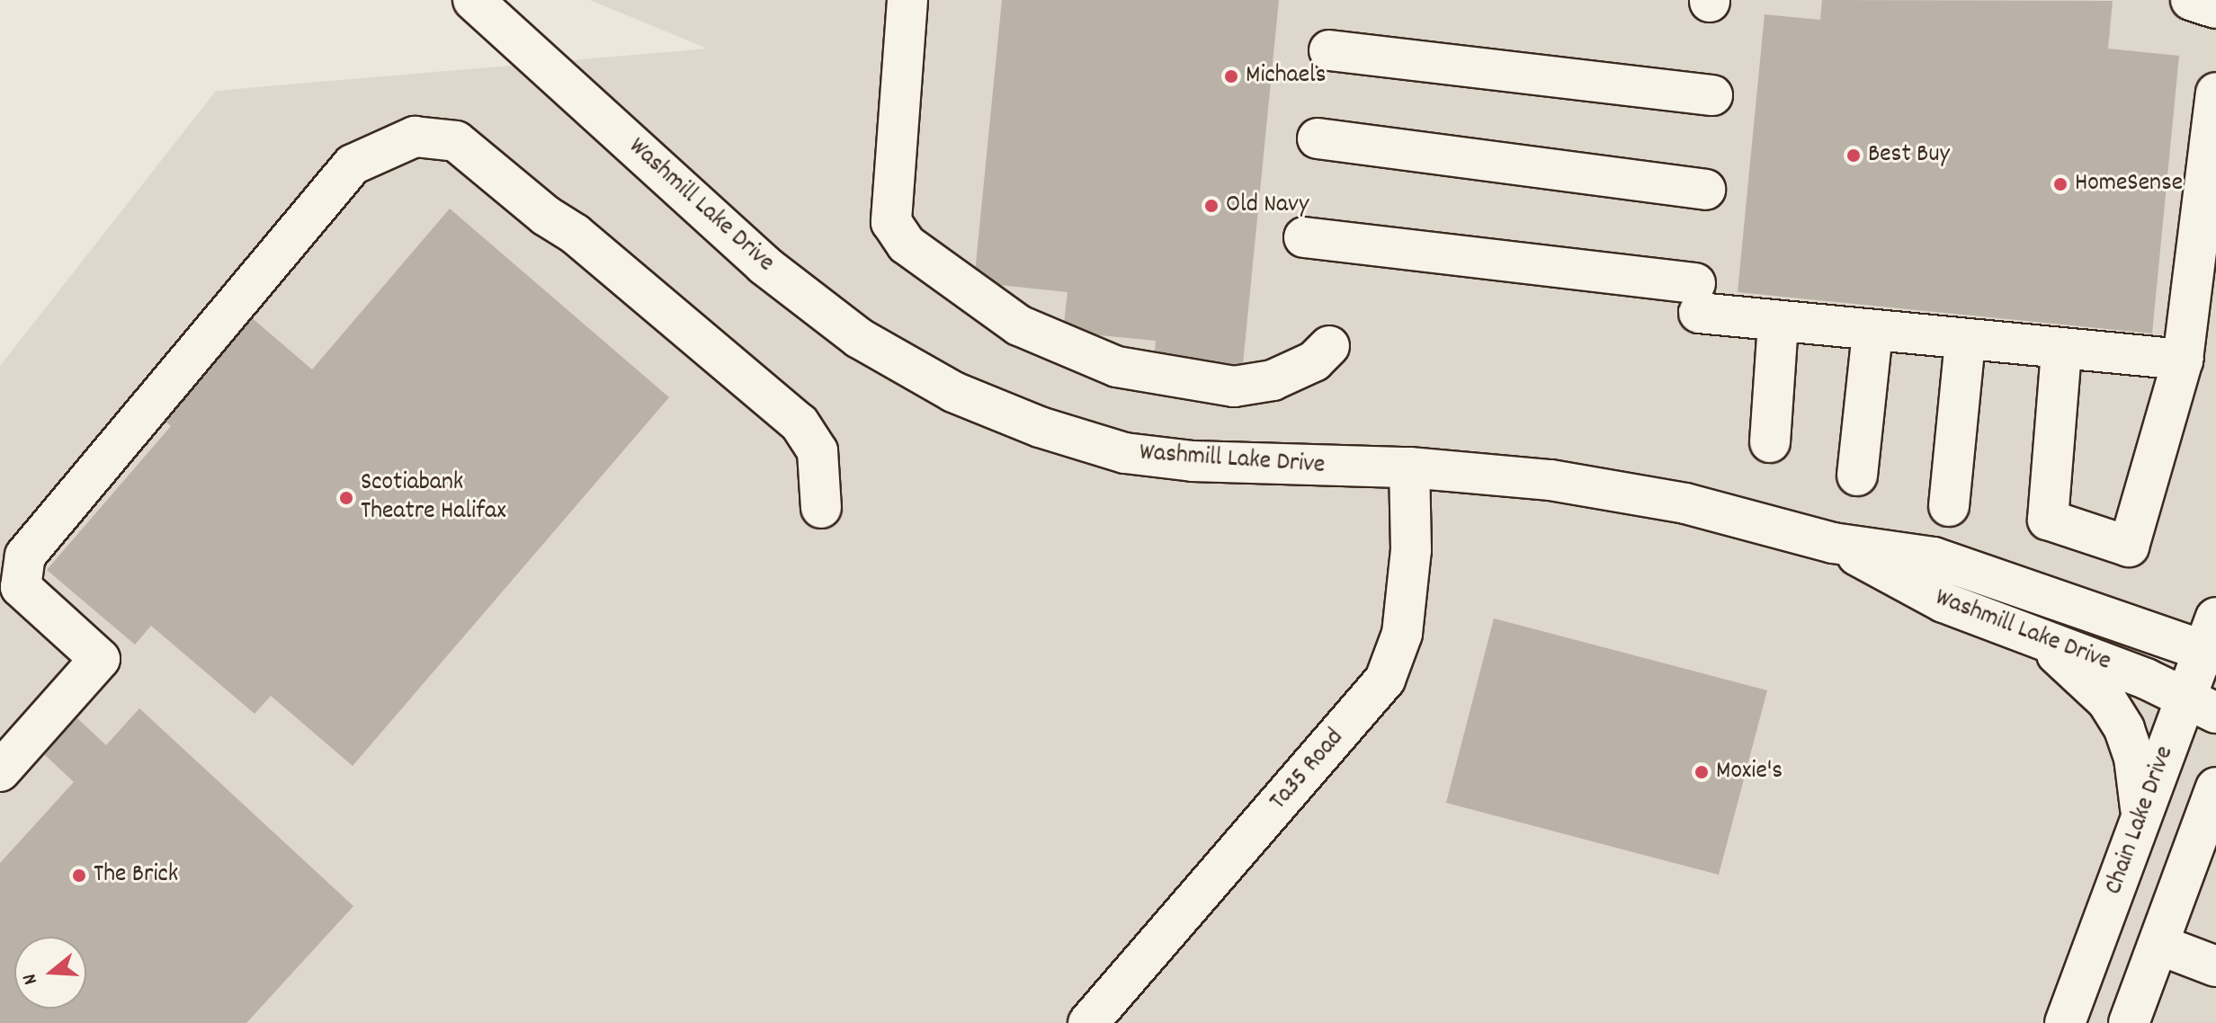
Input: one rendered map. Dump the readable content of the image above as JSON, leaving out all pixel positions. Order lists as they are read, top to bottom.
{
  "streets": {
    "street": ["Washmill Lake Drive", "Ta35 Road", "Chain Lake Drive"]
  },
  "crossings": [
    ["Washmill Lake Drive", "Ta35 Road"],
    ["Washmill Lake Drive", "Chain Lake Drive"]
  ],
  "places": [
    "Michaels",
    "Best Buy",
    "HomeSense",
    "Old Navy",
    "Scotiabank Theatre Halifax",
    "Moxie's",
    "The Brick"
  ],
  "north": "left"
}
